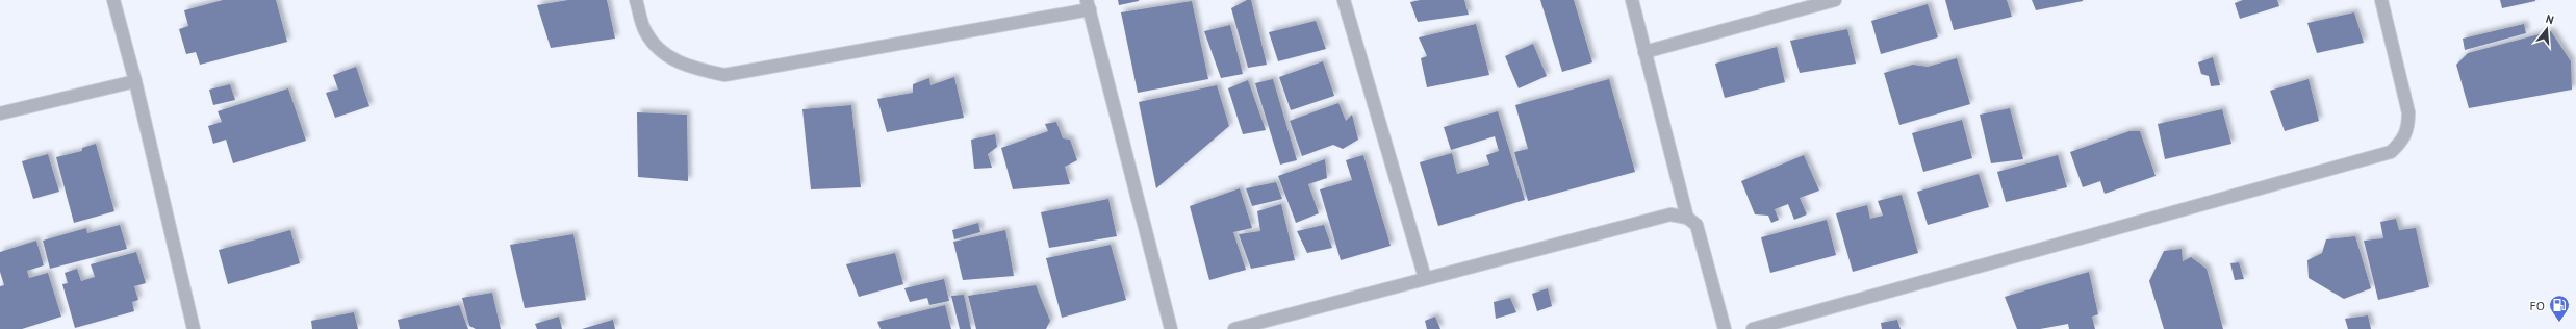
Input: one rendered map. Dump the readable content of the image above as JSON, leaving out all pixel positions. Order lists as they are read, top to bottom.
{
  "places": {
    "fuel station": ["FO"]
  },
  "north": "top"
}
